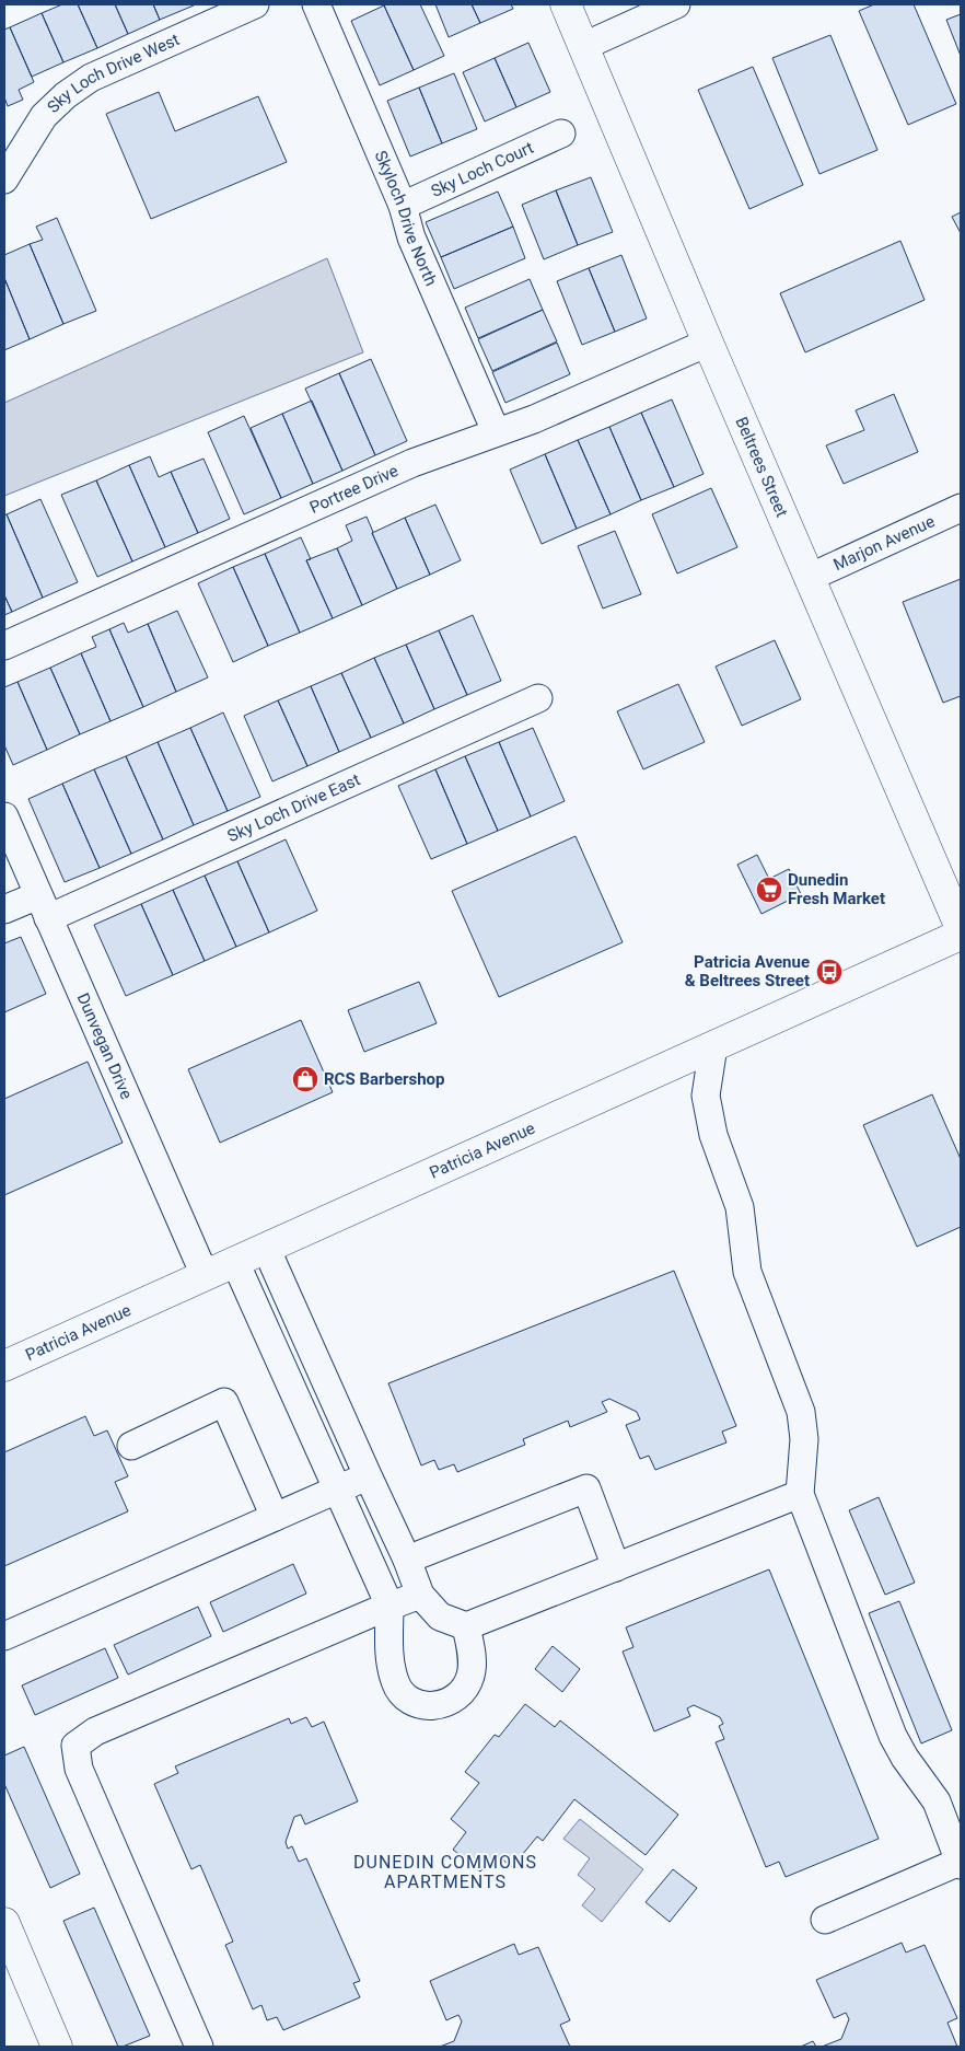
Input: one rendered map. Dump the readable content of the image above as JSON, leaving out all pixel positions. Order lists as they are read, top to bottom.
{
  "streets": {
    "street": [
      "Sky Loch Drive West",
      "Sky Loch Court",
      "Skyloch Drive North",
      "Beltrees Street",
      "Portree Drive",
      "Marjon Avenue",
      "Sky Loch Drive East",
      "Dunvegan Drive",
      "Patricia Avenue"
    ]
  },
  "crossings": [
    ["Sky Loch Court", "Skyloch Drive North"],
    ["Skyloch Drive North", "Portree Drive"],
    ["Beltrees Street", "Portree Drive"],
    ["Beltrees Street", "Marjon Avenue"],
    ["Sky Loch Drive East", "Dunvegan Drive"],
    ["Dunvegan Drive", "Patricia Avenue"]
  ],
  "districts": ["DUNEDIN COMMONS APARTMENTS"],
  "places": {
    "supermarket": ["Dunedin Fresh Market"],
    "bus stop": ["Patricia Avenue & Beltrees Street"],
    "shop": ["RCS Barbershop"]
  }
}
